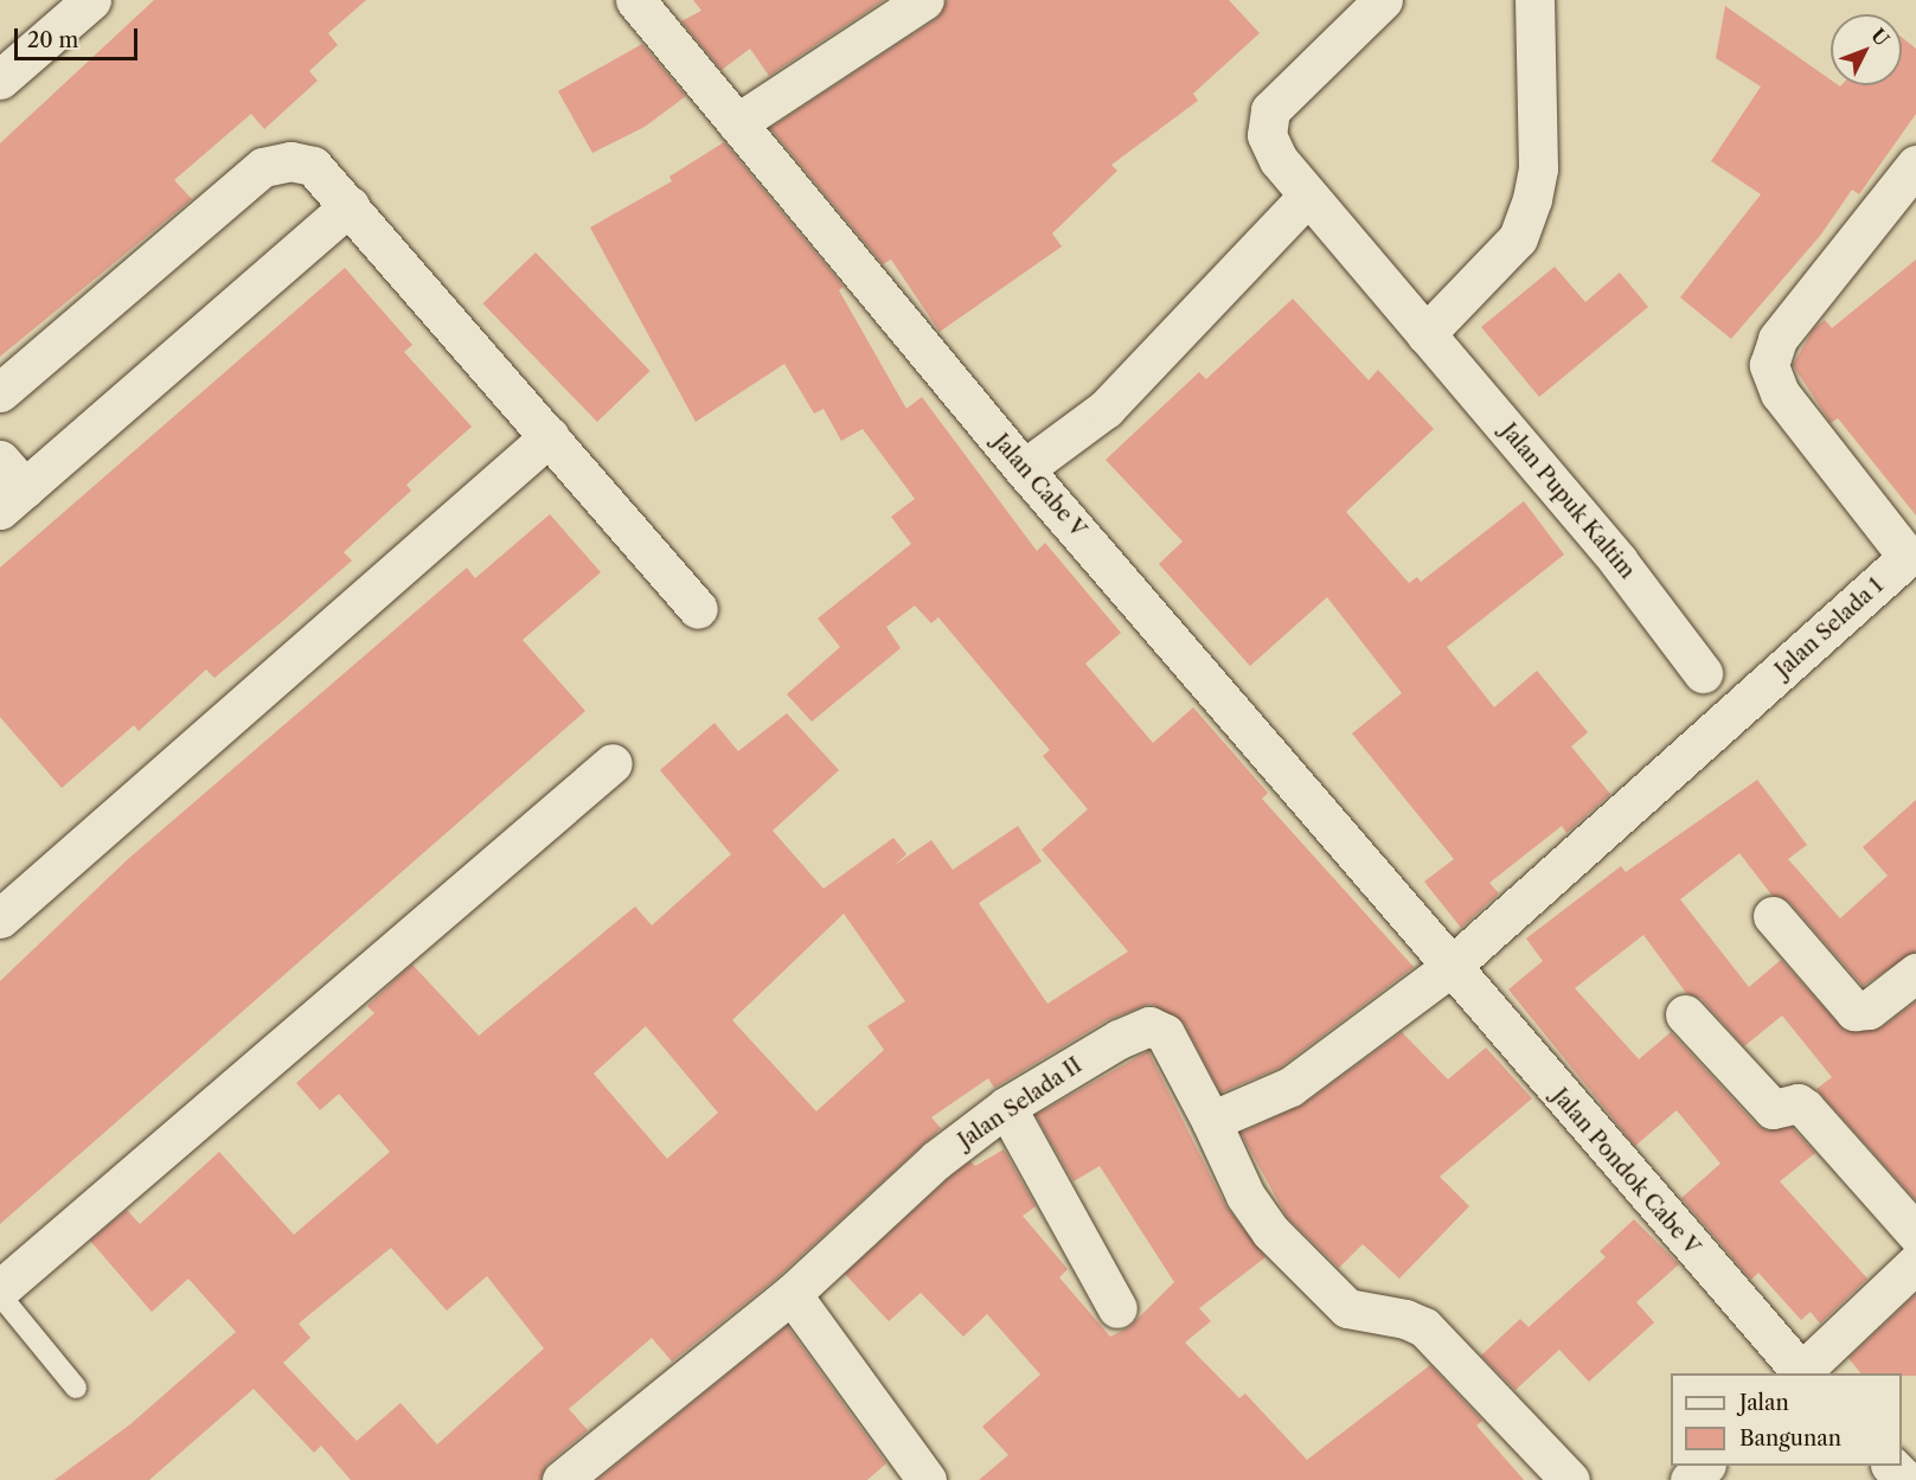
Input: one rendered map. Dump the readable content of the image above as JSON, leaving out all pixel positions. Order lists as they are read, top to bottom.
{
  "streets": {
    "street": [
      "Jalan Cabe V",
      "Jalan Pupuk Kaltim",
      "Jalan Selada 1",
      "Jalan Selada II",
      "Jalan Pondok Cabe V"
    ]
  },
  "crossings": [
    ["Jalan Cabe V", "Jalan Selada 1"],
    ["Jalan Cabe V", "Jalan Pondok Cabe V"],
    ["Jalan Selada 1", "Jalan Pondok Cabe V"]
  ],
  "legend": ["Jalan", "Bangunan"],
  "scale_bar": "20 m",
  "north": "top right"
}
